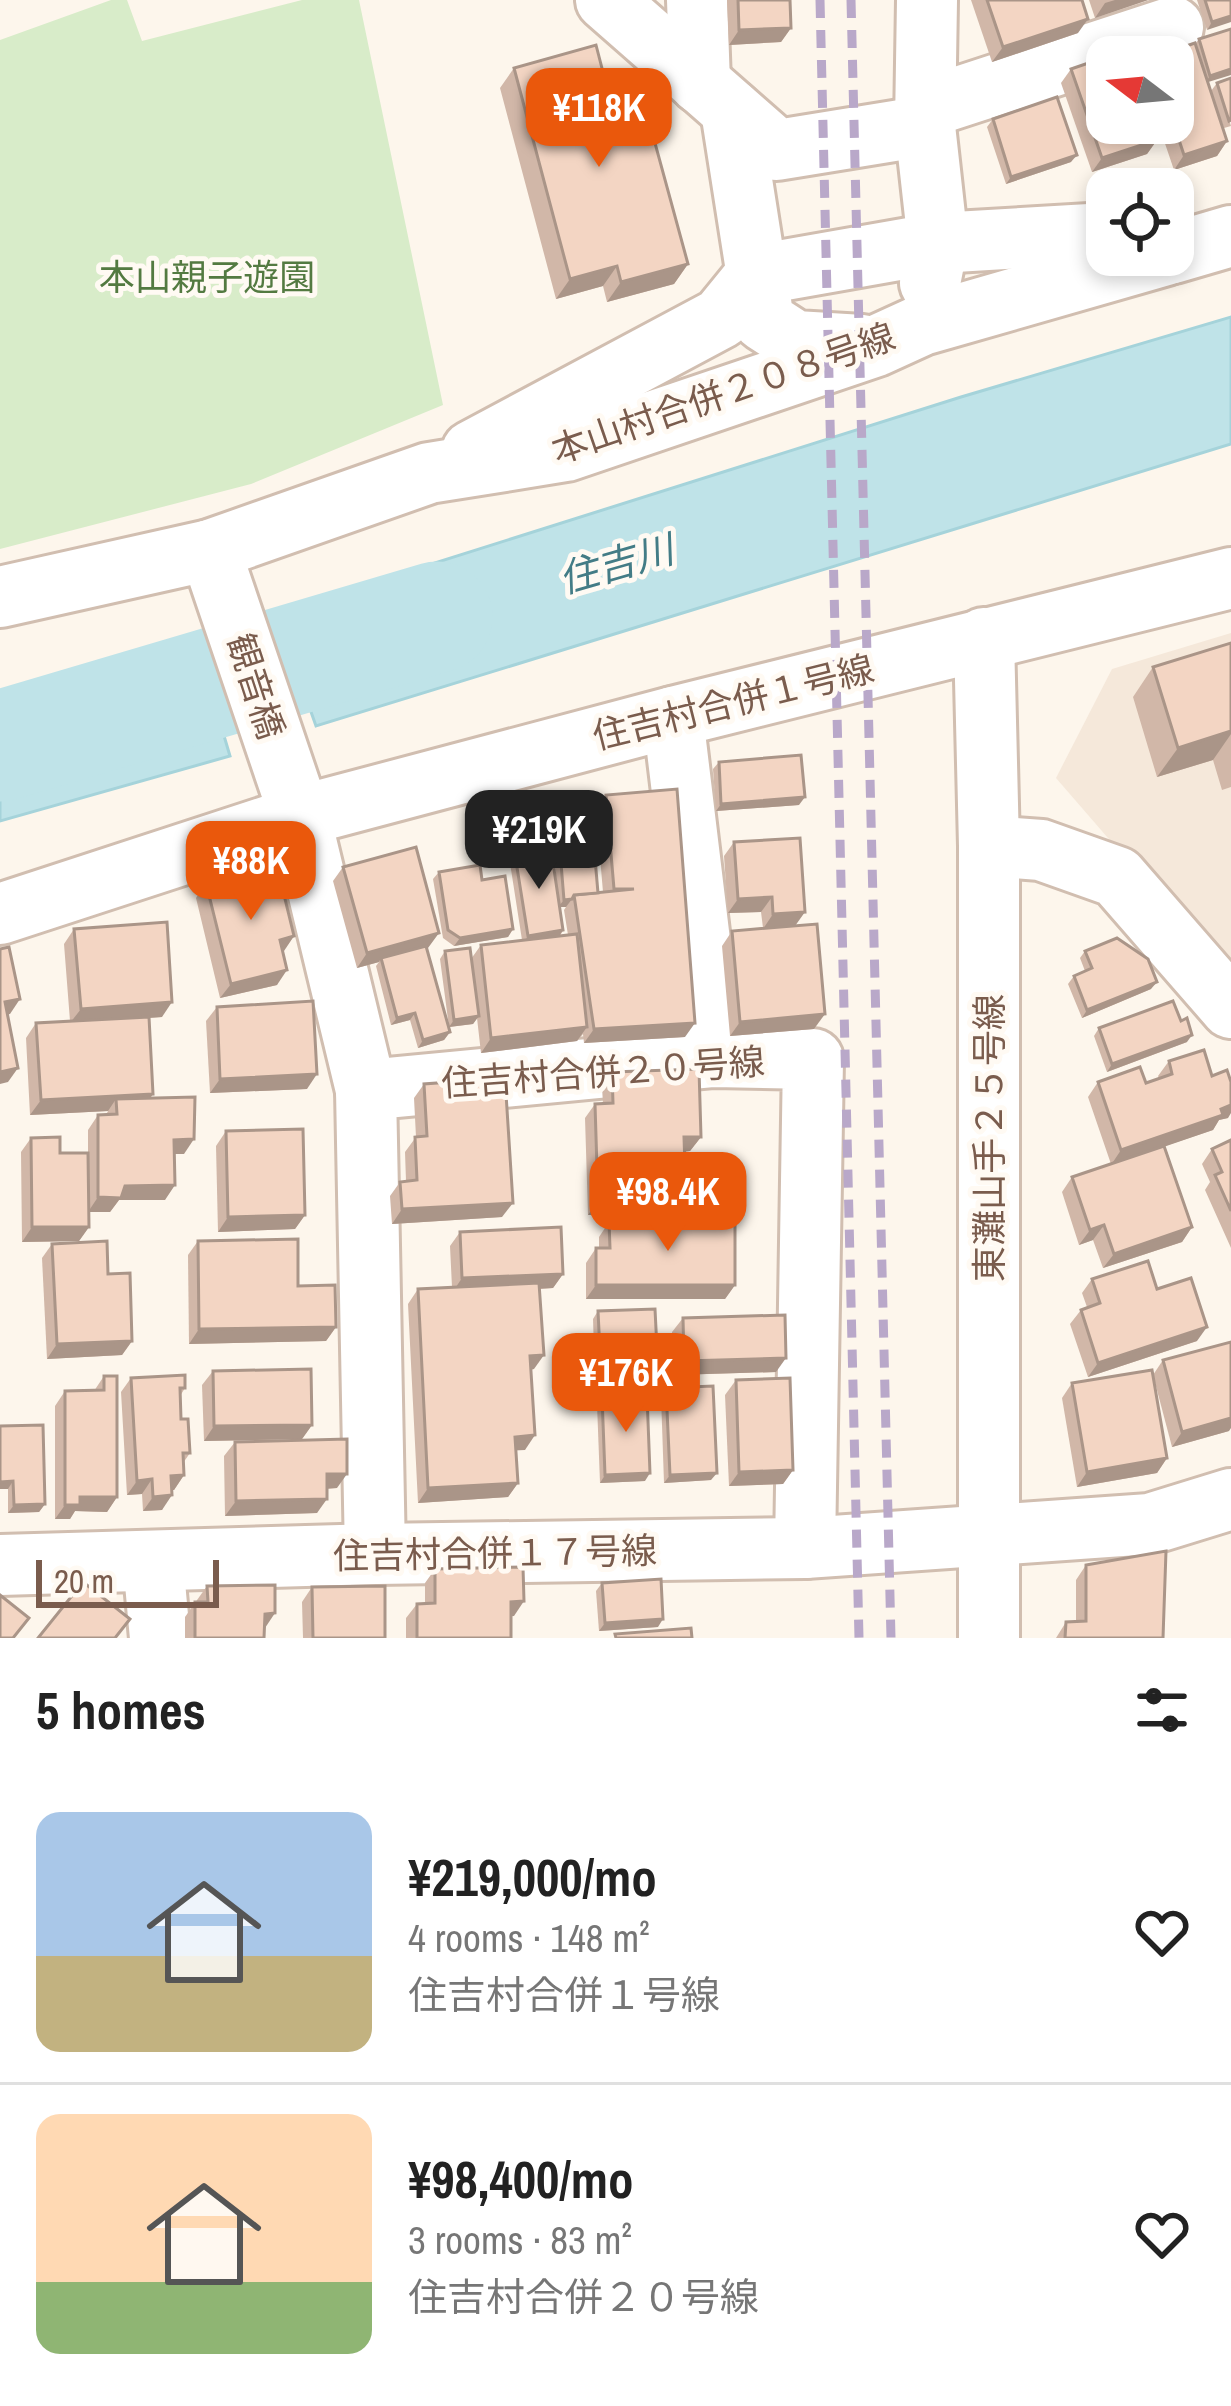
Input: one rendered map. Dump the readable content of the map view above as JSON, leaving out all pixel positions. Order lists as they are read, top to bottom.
{
  "streets": {
    "street": [
      "本山村合併２０８号線",
      "観音橋",
      "住吉村合併１号線",
      "住吉村合併２０号線",
      "東灘山手２５号線",
      "住吉村合併１７号線"
    ]
  },
  "crossings": [
    ["本山村合併２０８号線", "観音橋"],
    ["観音橋", "住吉村合併１号線"],
    ["観音橋", "住吉村合併２０号線"],
    ["住吉村合併１号線", "東灘山手２５号線"],
    ["住吉村合併２０号線", "住吉村合併１７号線"],
    ["東灘山手２５号線", "住吉村合併１７号線"]
  ],
  "water": ["住吉川"],
  "parks": ["本山親子遊園"],
  "scale_bar": "20 m",
  "north": "left",
  "page": {
    "price": [
      "¥118K",
      "¥219K",
      "¥88K",
      "¥98.4K",
      "¥176K"
    ],
    "scale": "20 m",
    "heading": "5 homes",
    "list": [
      {
        "name": "¥219,000/mo",
        "note": "4 rooms · 148 m² · 住吉村合併１号線"
      },
      {
        "name": "¥98,400/mo",
        "note": "3 rooms · 83 m² · 住吉村合併２０号線"
      }
    ]
  }
}
